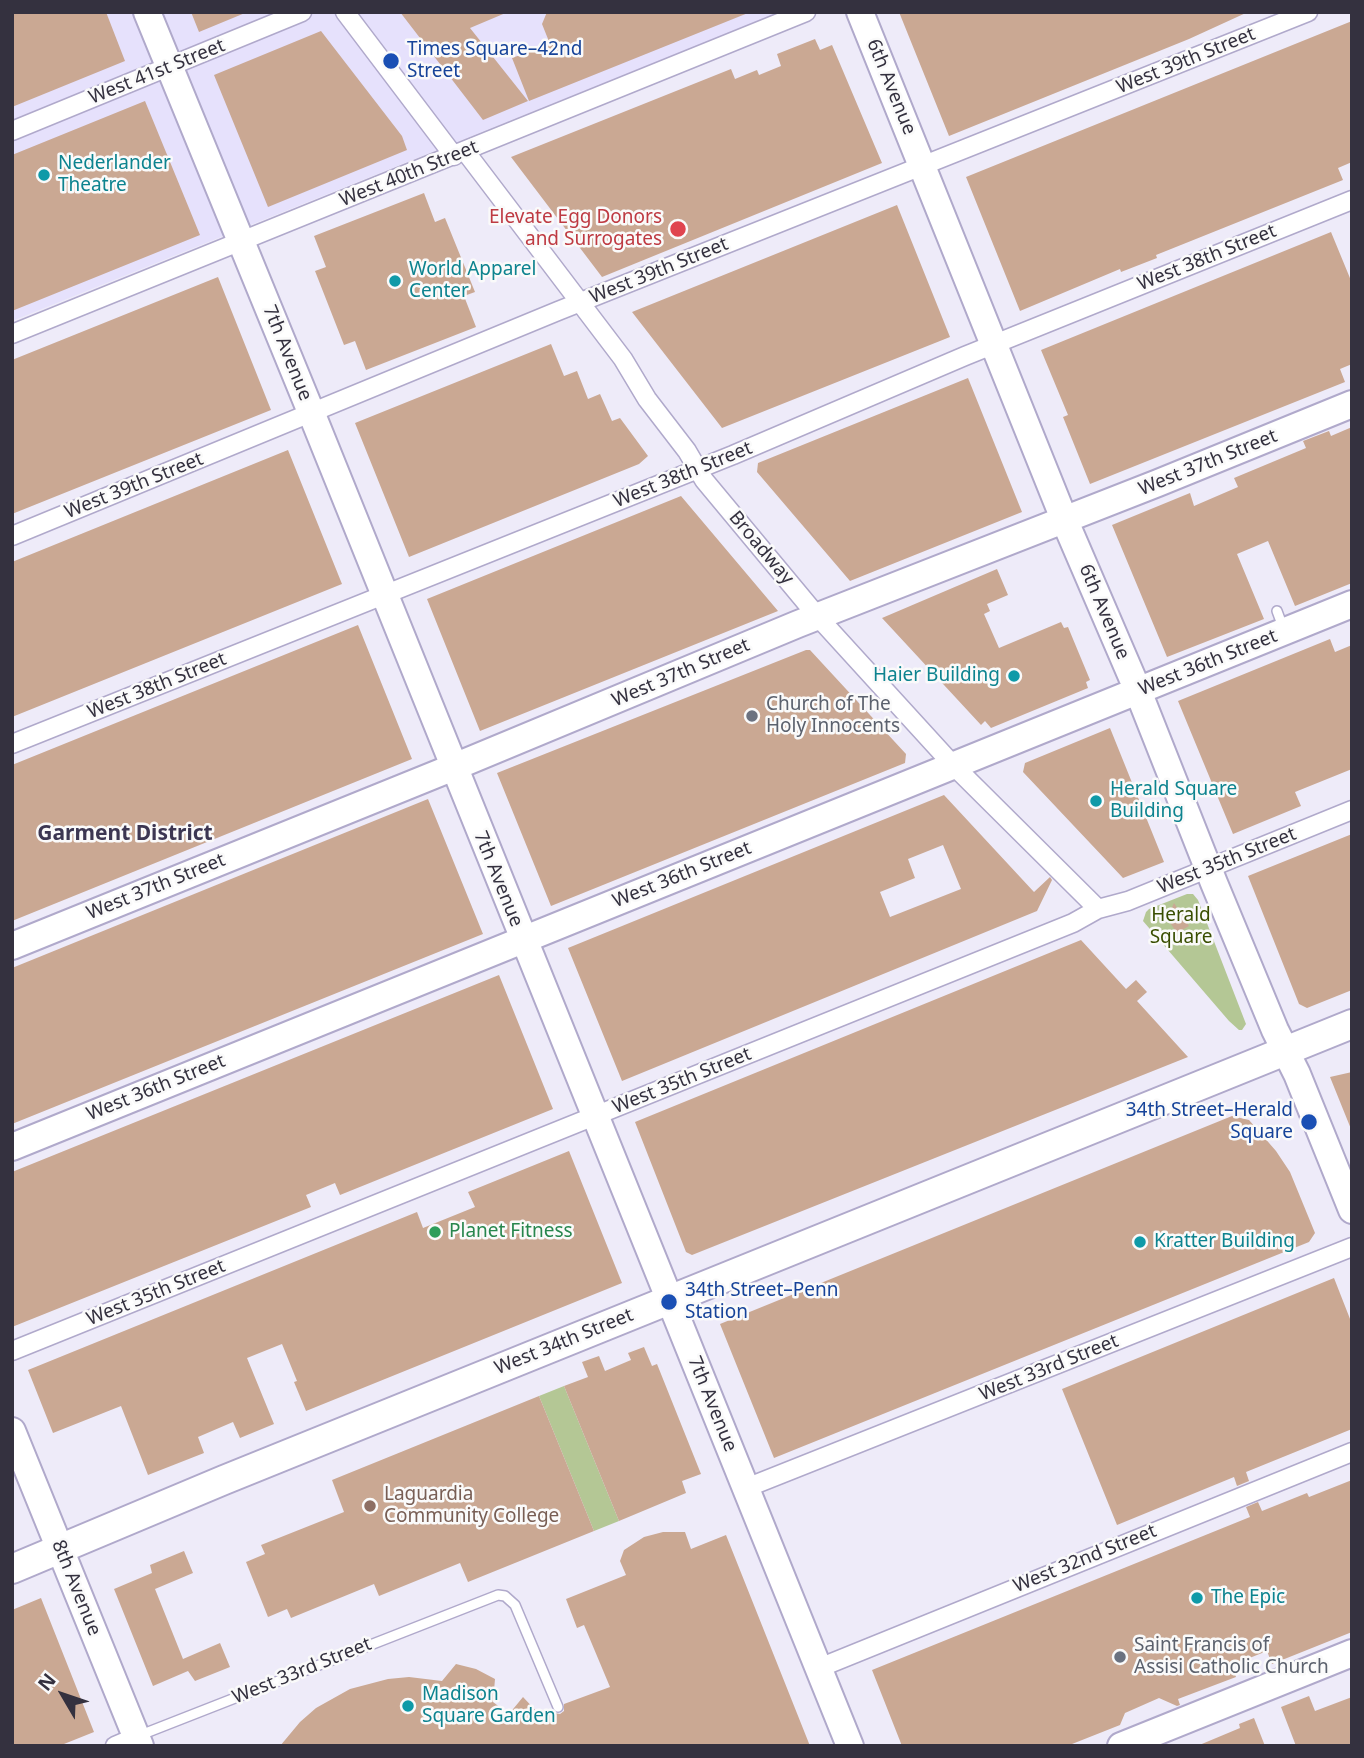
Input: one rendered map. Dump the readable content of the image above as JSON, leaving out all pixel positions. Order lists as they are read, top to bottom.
{
  "streets": {
    "main road": [
      "6th Avenue",
      "7th Avenue",
      "West 37th Street",
      "West 36th Street",
      "West 34th Street",
      "8th Avenue"
    ],
    "street": [
      "West 39th Street",
      "West 41st Street",
      "West 40th Street",
      "West 38th Street",
      "Broadway",
      "West 35th Street",
      "West 33rd Street",
      "West 32nd Street"
    ]
  },
  "crossings": [
    ["West 39th Street", "6th Avenue"],
    ["West 39th Street", "7th Avenue"],
    ["West 39th Street", "Broadway"],
    ["West 41st Street", "7th Avenue"],
    ["6th Avenue", "West 38th Street"],
    ["6th Avenue", "West 37th Street"],
    ["6th Avenue", "West 36th Street"],
    ["6th Avenue", "West 35th Street"],
    ["6th Avenue", "West 34th Street"],
    ["West 40th Street", "7th Avenue"],
    ["West 40th Street", "Broadway"],
    ["West 38th Street", "7th Avenue"],
    ["West 38th Street", "Broadway"],
    ["7th Avenue", "West 37th Street"],
    ["7th Avenue", "West 36th Street"],
    ["7th Avenue", "West 35th Street"],
    ["7th Avenue", "West 34th Street"],
    ["7th Avenue", "West 33rd Street"],
    ["7th Avenue", "West 32nd Street"],
    ["West 37th Street", "Broadway"],
    ["Broadway", "West 36th Street"],
    ["Broadway", "West 35th Street"],
    ["West 34th Street", "8th Avenue"],
    ["West 33rd Street", "8th Avenue"]
  ],
  "districts": ["Garment District"],
  "parks": ["Herald Square"],
  "places": [
    "Times Square–42nd Street",
    "Nederlander Theatre",
    "Elevate Egg Donors and Surrogates",
    "World Apparel Center",
    "Haier Building",
    "Church of The Holy Innocents",
    "Herald Square Building",
    "34th Street–Herald Square",
    "Planet Fitness",
    "Kratter Building",
    "34th Street–Penn Station",
    "Laguardia Community College",
    "The Epic",
    "Saint Francis of Assisi Catholic Church",
    "Madison Square Garden"
  ],
  "north": "top left"
}
